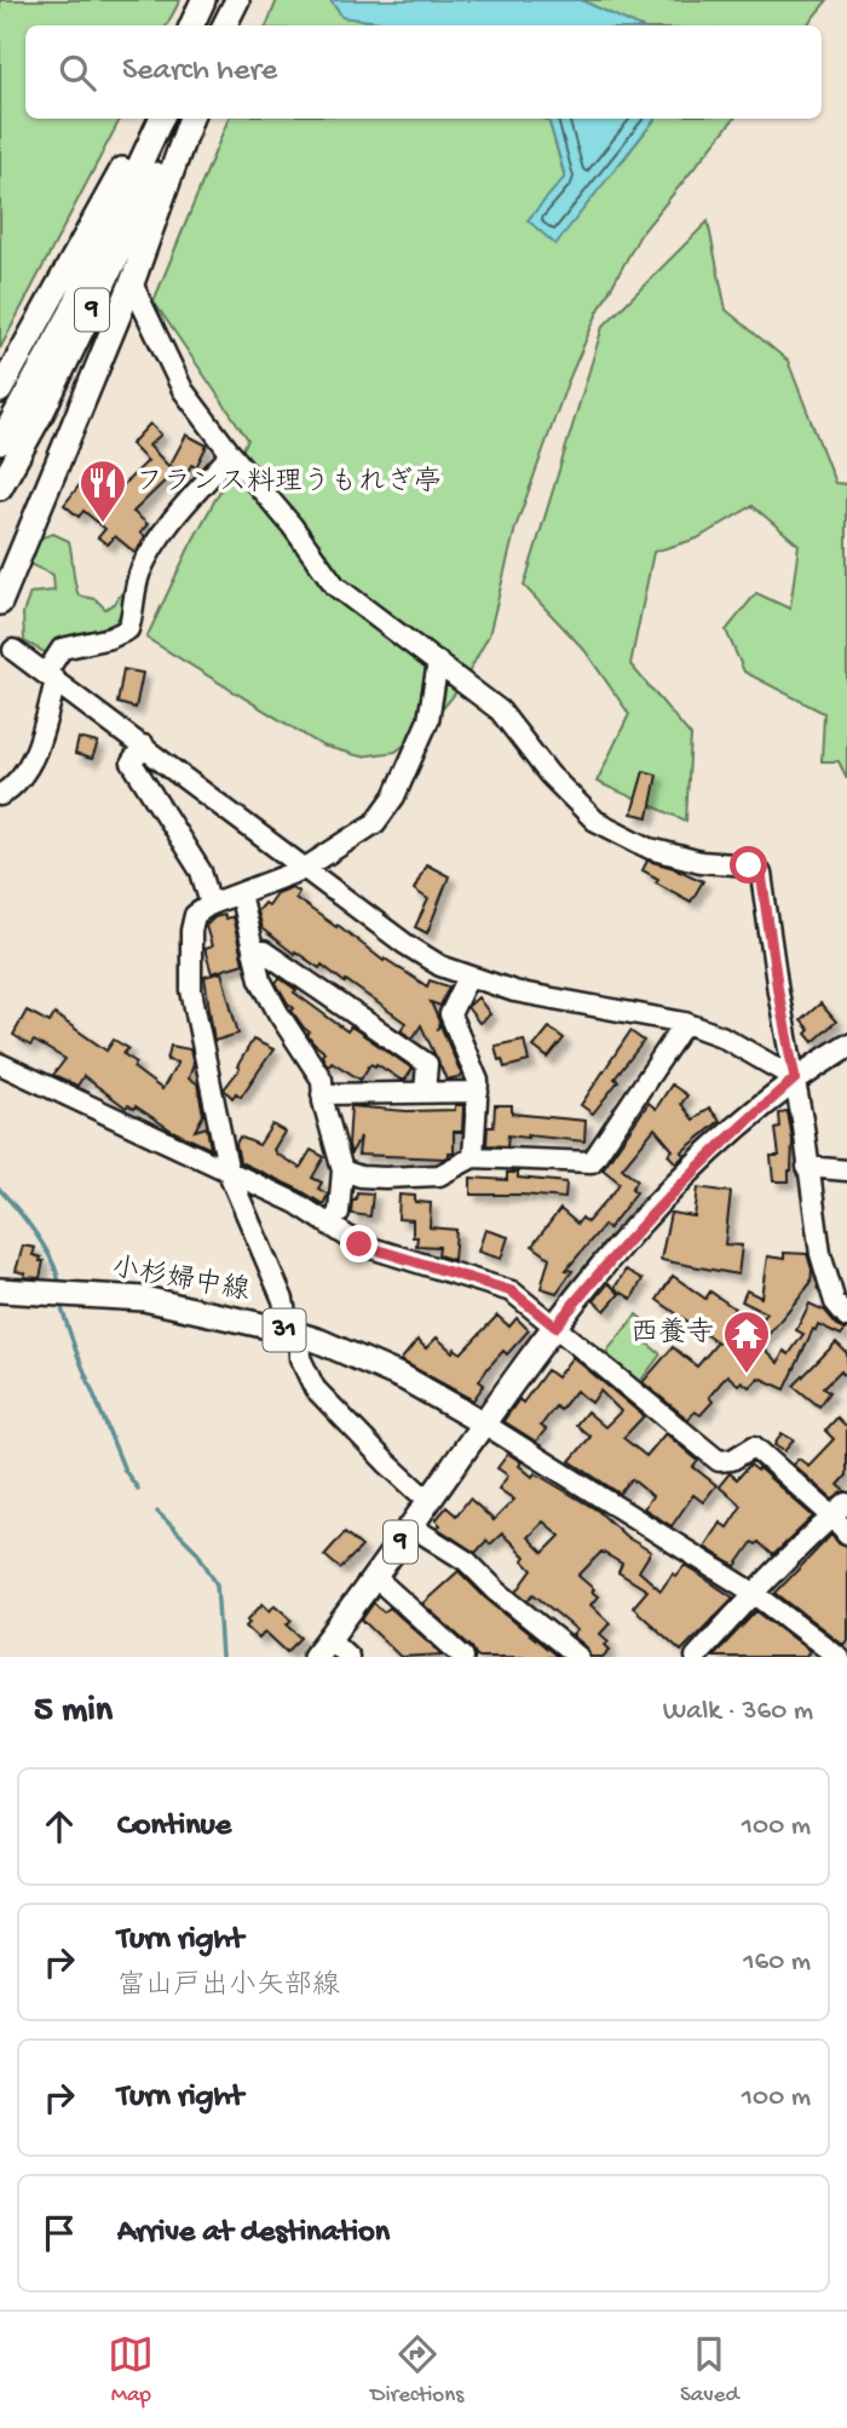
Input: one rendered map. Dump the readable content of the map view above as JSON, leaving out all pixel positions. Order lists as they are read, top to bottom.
{
  "streets": {
    "main road": ["9", "小杉婦中線", "31"]
  },
  "crossings": [
    ["9", "小杉婦中線"]
  ],
  "places": {
    "restaurant": ["フランス料理うもれぎ亭"],
    "temple": ["西養寺"]
  },
  "page": {
    "search": "Search here",
    "heading": ["5 min", "Walk · 360 m"],
    "list": [
      ["Continue", "100 m"],
      ["Turn right", "富山戸出小矢部線", "160 m"],
      ["Turn right", "100 m"],
      "Arrive at destination"
    ],
    "nav": ["Map", "Directions", "Saved"]
  }
}
